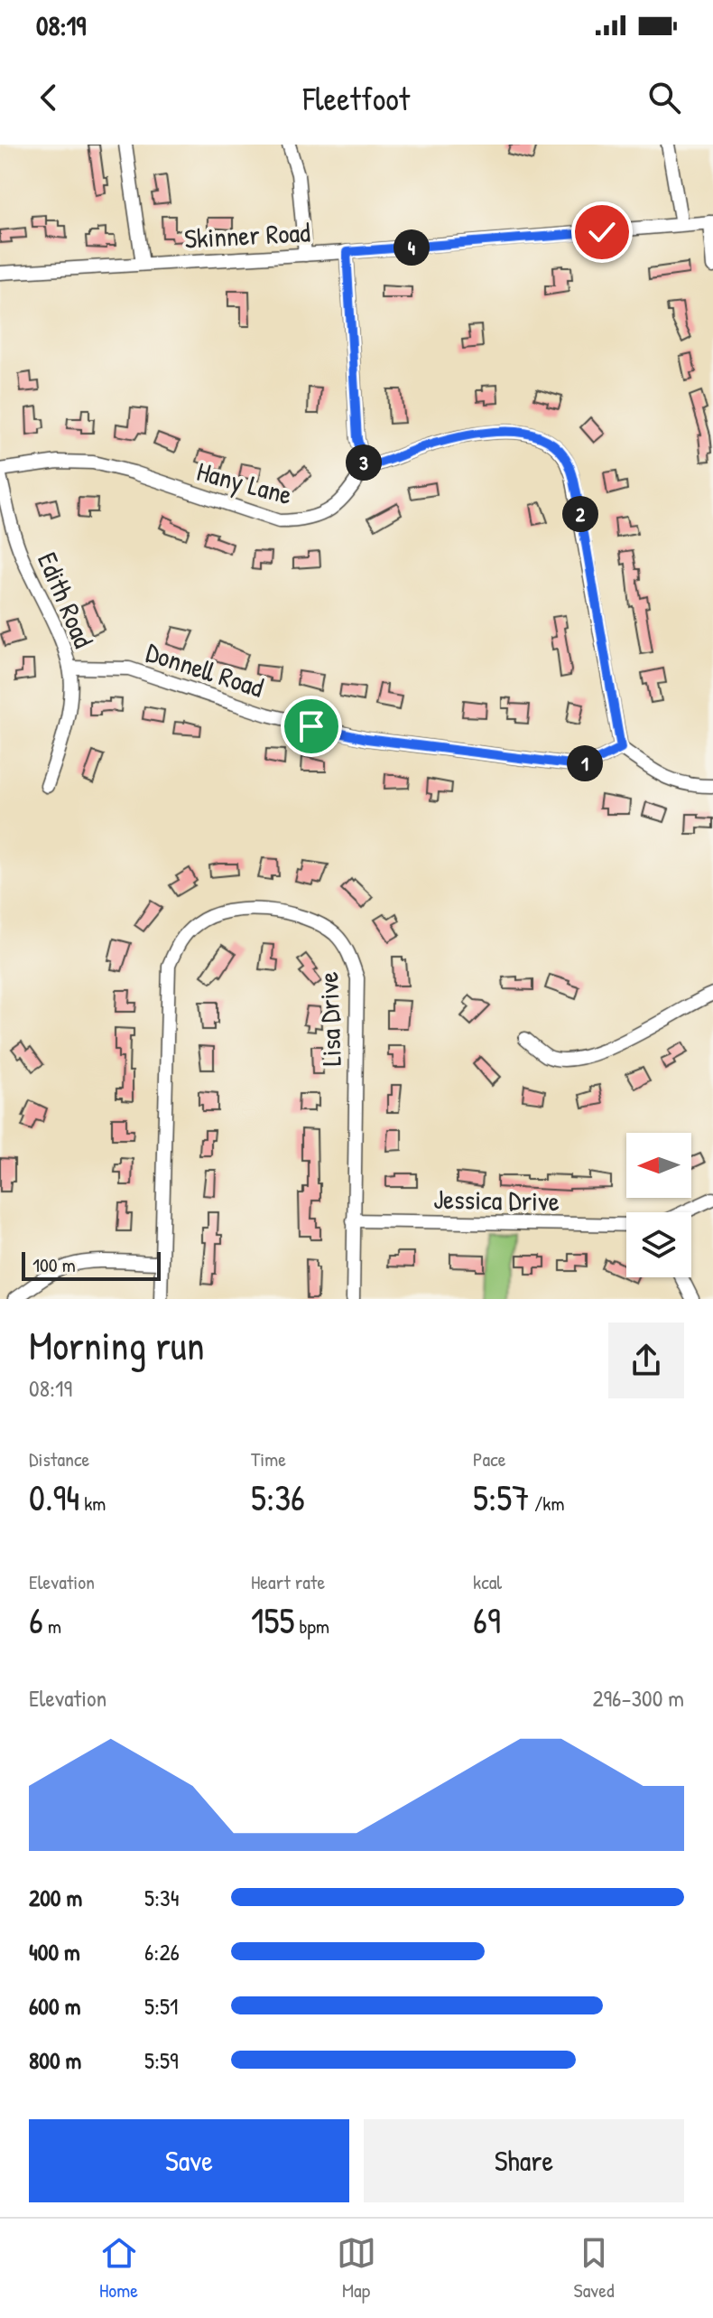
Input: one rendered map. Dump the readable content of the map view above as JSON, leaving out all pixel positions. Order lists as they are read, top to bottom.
{
  "streets": {
    "street": [
      "Skinner Road",
      "Hany Lane",
      "Edith Road",
      "Donnell Road",
      "Lisa Drive",
      "Jessica Drive"
    ]
  },
  "crossings": [
    ["Edith Road", "Donnell Road"],
    ["Lisa Drive", "Jessica Drive"]
  ],
  "scale_bar": "100 m",
  "north": "left",
  "page": {
    "status": "08:19",
    "header": "Fleetfoot",
    "pins": [
      "4",
      "3",
      "2",
      "1"
    ],
    "scale": "100 m",
    "heading": ["Morning run", "08:19"],
    "stats": [
      ["Distance", "0.94 km"],
      ["Time", "5:36"],
      ["Pace", "5:57 /km"],
      ["Elevation", "6 m"],
      ["Heart rate", "155 bpm"],
      ["kcal", "69"]
    ],
    "chart": ["Elevation", "296–300 m"],
    "list": [
      {
        "name": "200 m",
        "note": "5:34"
      },
      {
        "name": "400 m",
        "note": "6:26"
      },
      {
        "name": "600 m",
        "note": "5:51"
      },
      {
        "name": "800 m",
        "note": "5:59"
      }
    ],
    "buttons": ["Save", "Share"],
    "tabs": ["Home", "Map", "Saved"]
  }
}
